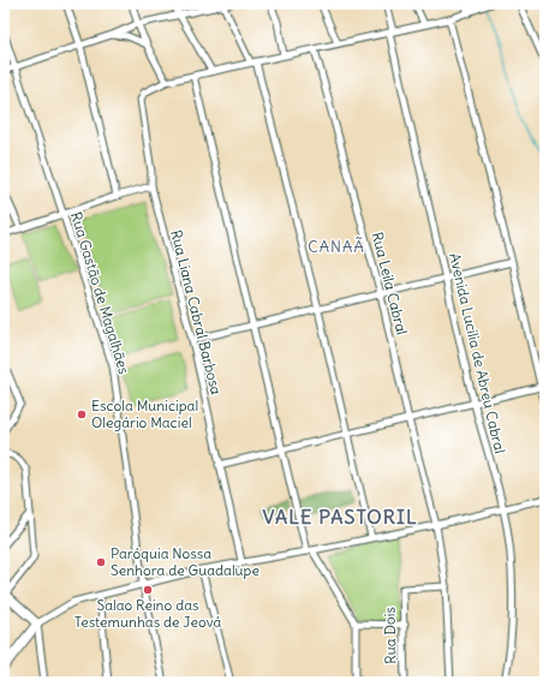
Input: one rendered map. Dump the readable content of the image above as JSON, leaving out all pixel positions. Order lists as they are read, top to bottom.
{
  "streets": {
    "street": [
      "Rua Leila Cabral",
      "Rua Gastão de Magalhães",
      "Rua Liana Cabral Barbosa",
      "Avenida Lucilia de Abreu Cabral",
      "Rua Dois"
    ]
  },
  "crossings": [
    ["Rua Leila Cabral", "Rua Liana Cabral Barbosa"],
    ["Rua Leila Cabral", "Rua Dois"],
    ["Rua Liana Cabral Barbosa", "Avenida Lucilia de Abreu Cabral"]
  ],
  "districts": ["CANAÃ", "VALE PASTORIL"],
  "places": ["Escola Municipal Olegário Maciel", "Paróquia Nossa Senhora de Guadalupe", "Salao Reino das Testemunhas de Jeová"]
}
